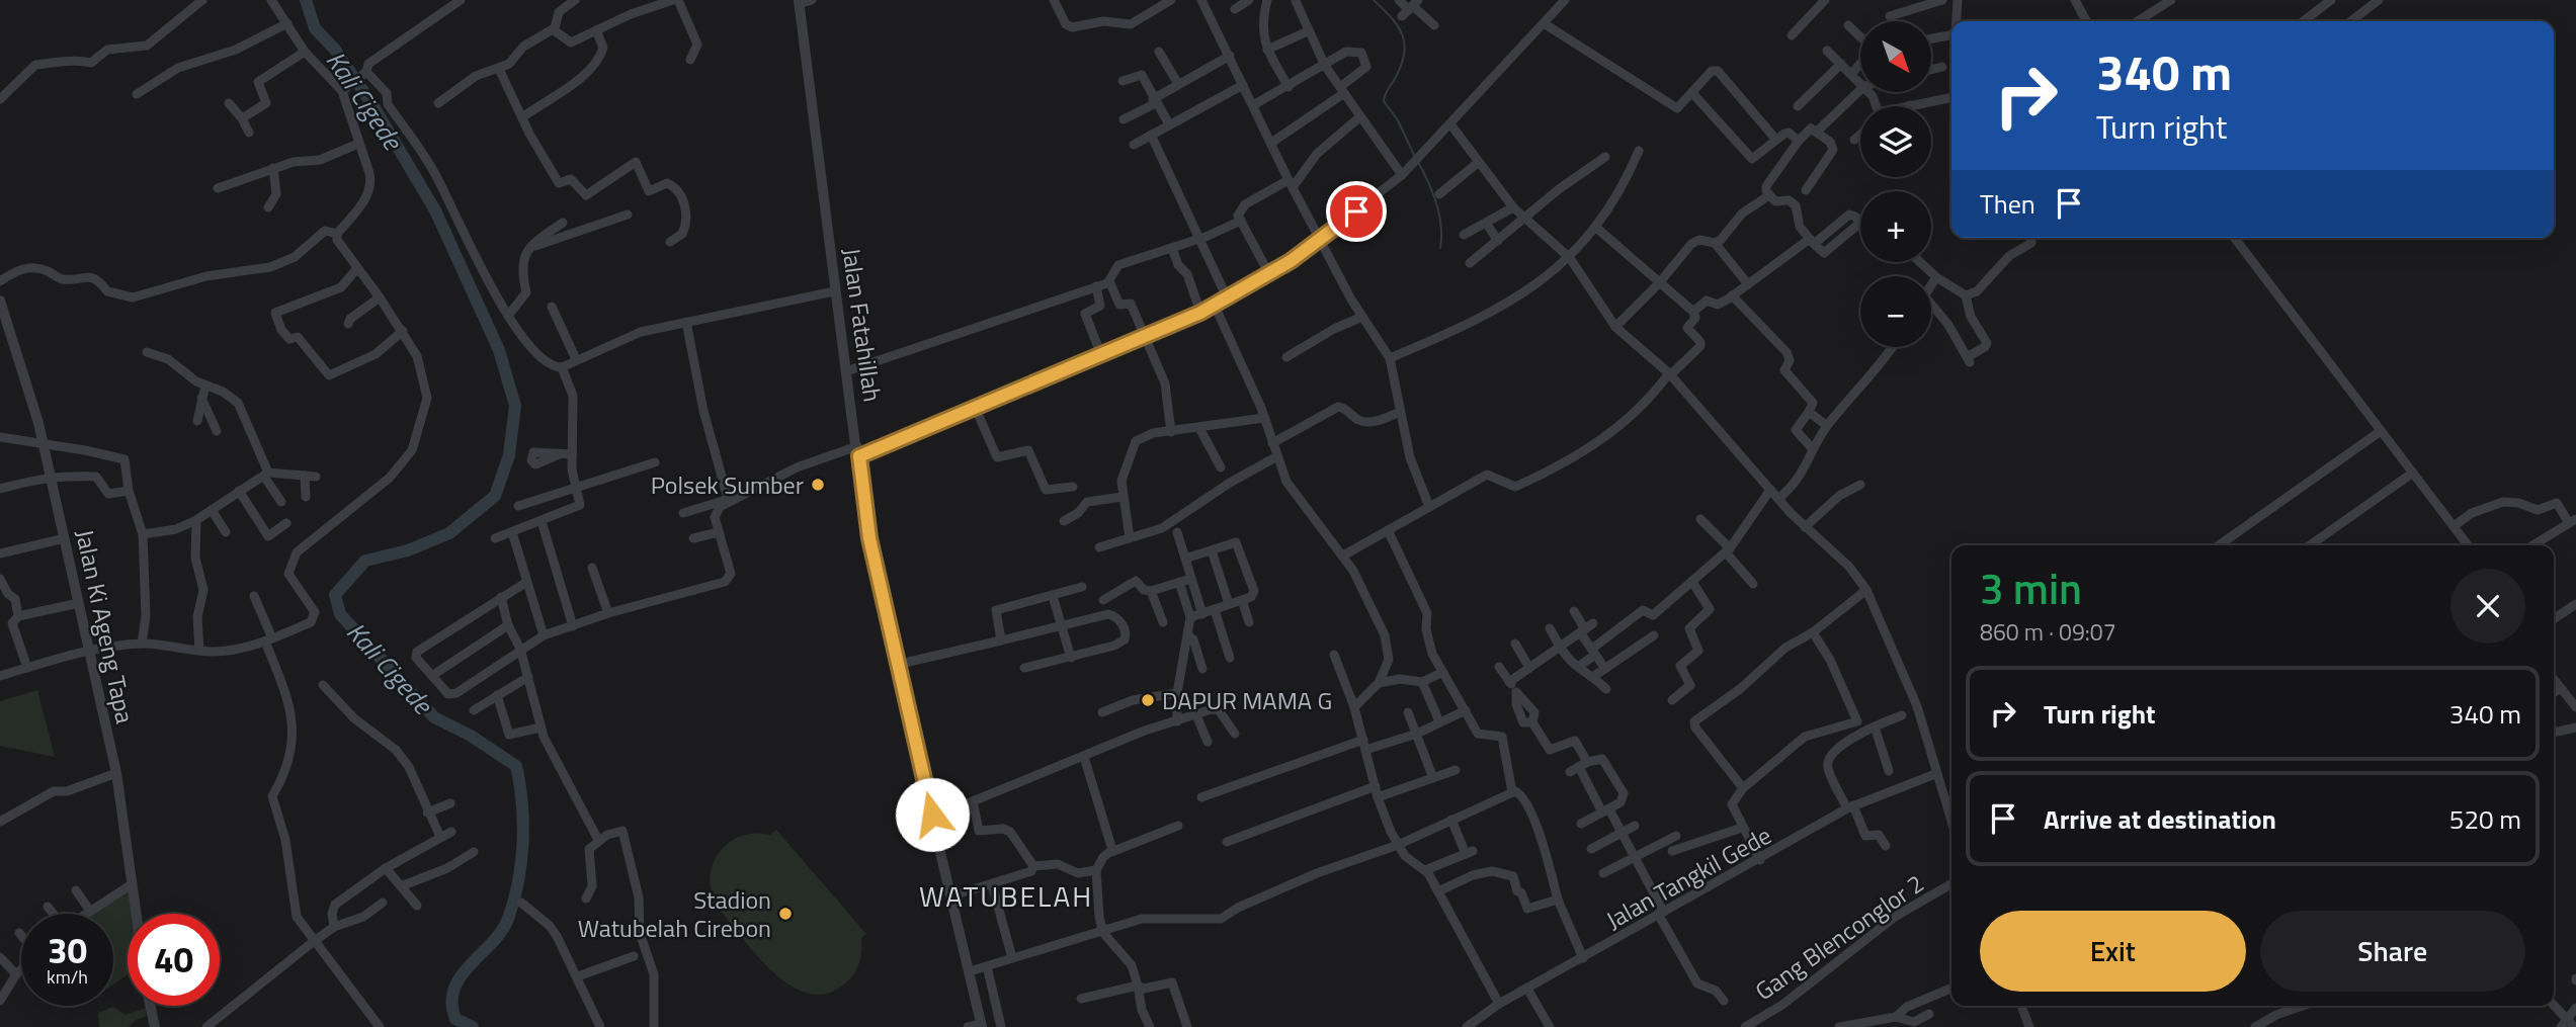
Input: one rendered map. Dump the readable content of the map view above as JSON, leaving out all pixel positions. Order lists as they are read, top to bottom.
{
  "streets": {
    "street": [
      "Jalan Fatahillah",
      "Jalan Ki Ageng Tapa",
      "Jalan Tangkil Gede",
      "Gang Blenconglor 2"
    ]
  },
  "districts": ["WATUBELAH"],
  "water": ["Kali Cigede"],
  "places": ["Polsek Sumber", "DAPUR MAMA G", "Stadion Watubelah Cirebon"],
  "north": "bottom right",
  "page": {
    "map_buttons": ["+", "−"],
    "turn": ["340 m", "Turn right"],
    "then": "Then",
    "heading": ["3 min", "860 m · 09:07"],
    "list": [
      {
        "name": "Turn right",
        "value": "340 m"
      },
      {
        "name": "Arrive at destination",
        "value": "520 m"
      }
    ],
    "buttons": ["Exit", "Share"],
    "speed": "30 km/h",
    "limit": "40"
  }
}
